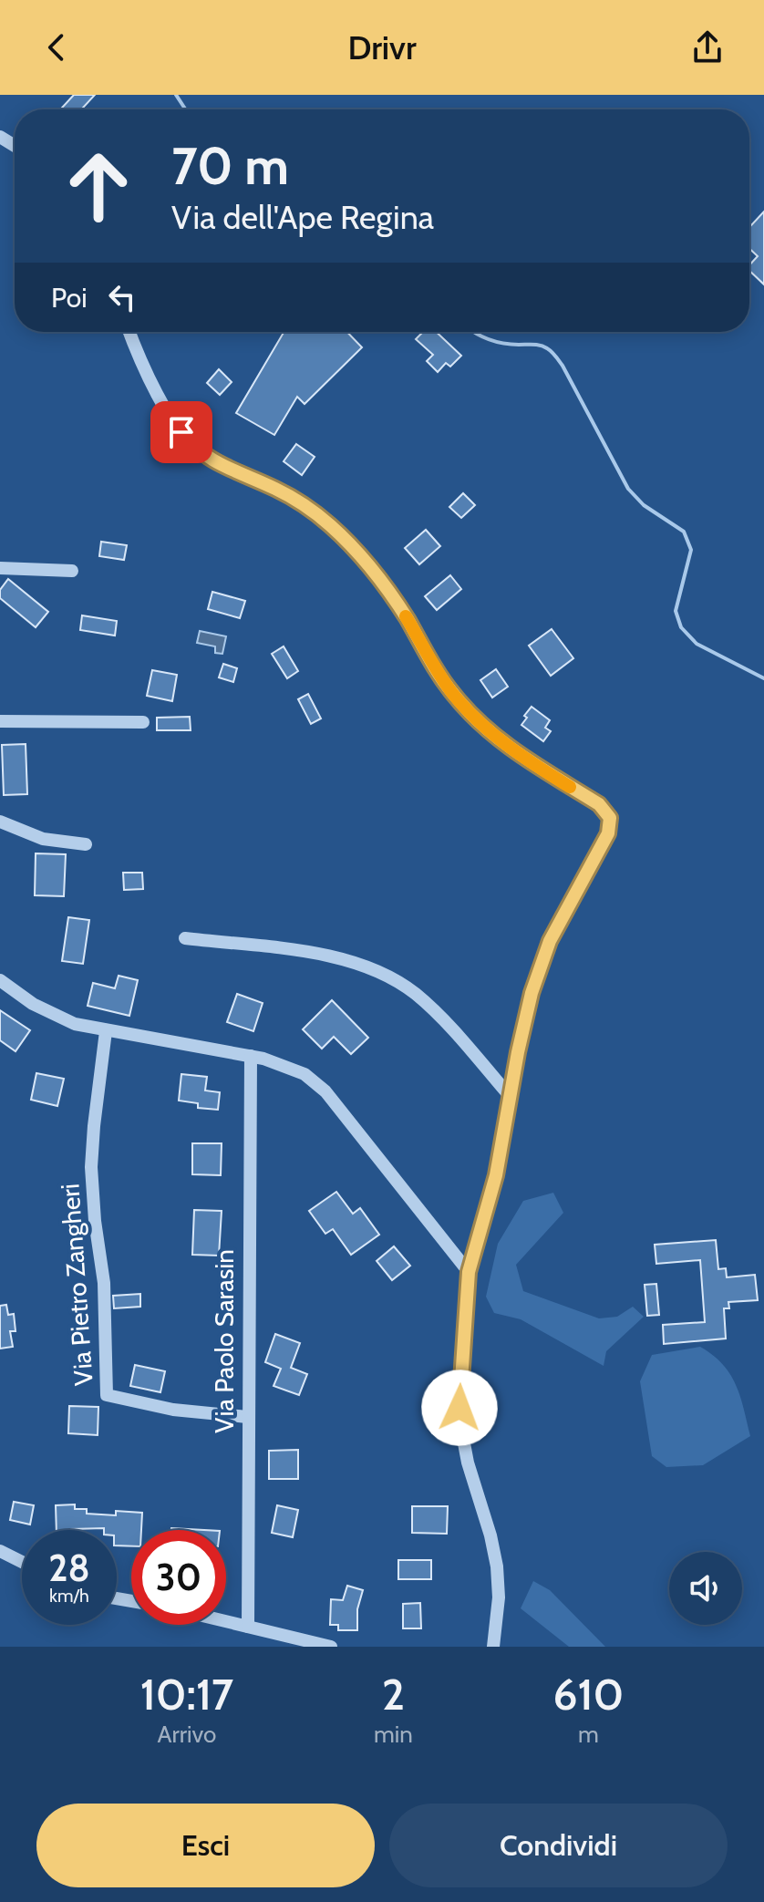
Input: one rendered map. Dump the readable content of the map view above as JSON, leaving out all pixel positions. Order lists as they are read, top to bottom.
{
  "streets": {
    "street": ["Via Pietro Zangheri", "Via Paolo Sarasin"]
  },
  "crossings": [
    ["Via Pietro Zangheri", "Via Paolo Sarasin"]
  ],
  "page": {
    "header": "Drivr",
    "turn": ["70 m", "Via dell'Ape Regina"],
    "then": "Poi",
    "speed": "28 km/h",
    "limit": "30",
    "eta": [
      "10:17",
      "Arrivo",
      "2",
      "min",
      "610",
      "m"
    ],
    "buttons": ["Esci", "Condividi"]
  }
}
